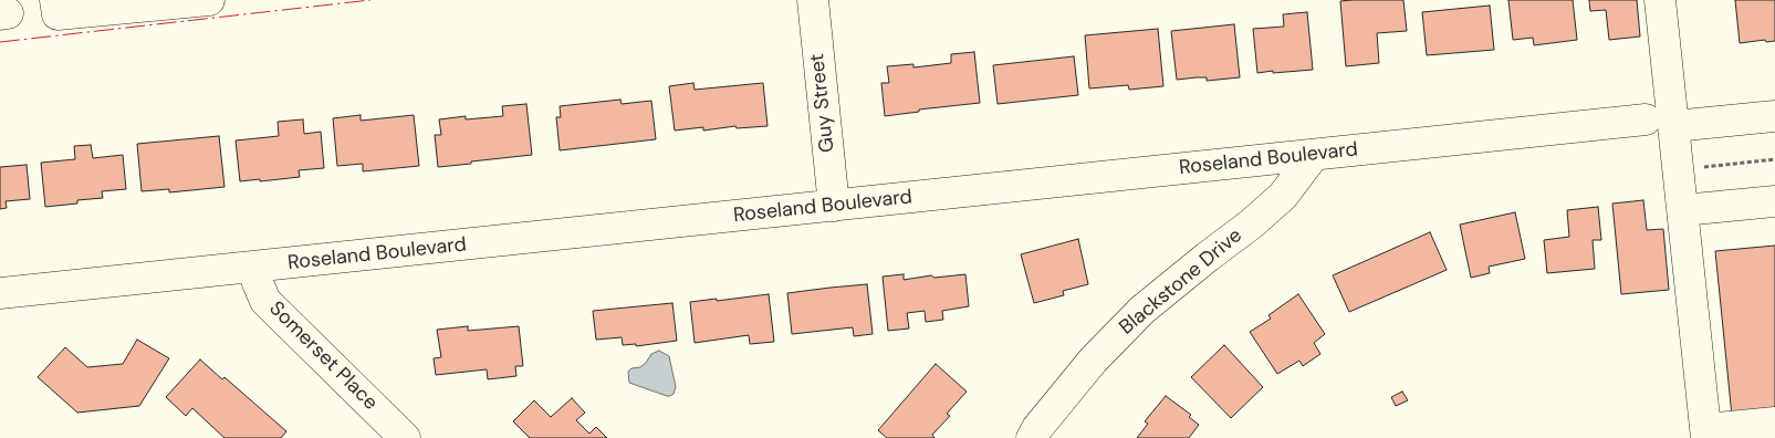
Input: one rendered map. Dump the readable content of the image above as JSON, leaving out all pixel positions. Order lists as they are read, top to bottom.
{
  "streets": {
    "street": [
      "Guy Street",
      "Roseland Boulevard",
      "Blackstone Drive",
      "Somerset Place"
    ]
  },
  "crossings": [
    ["Guy Street", "Roseland Boulevard"],
    ["Roseland Boulevard", "Blackstone Drive"],
    ["Roseland Boulevard", "Somerset Place"]
  ]
}
